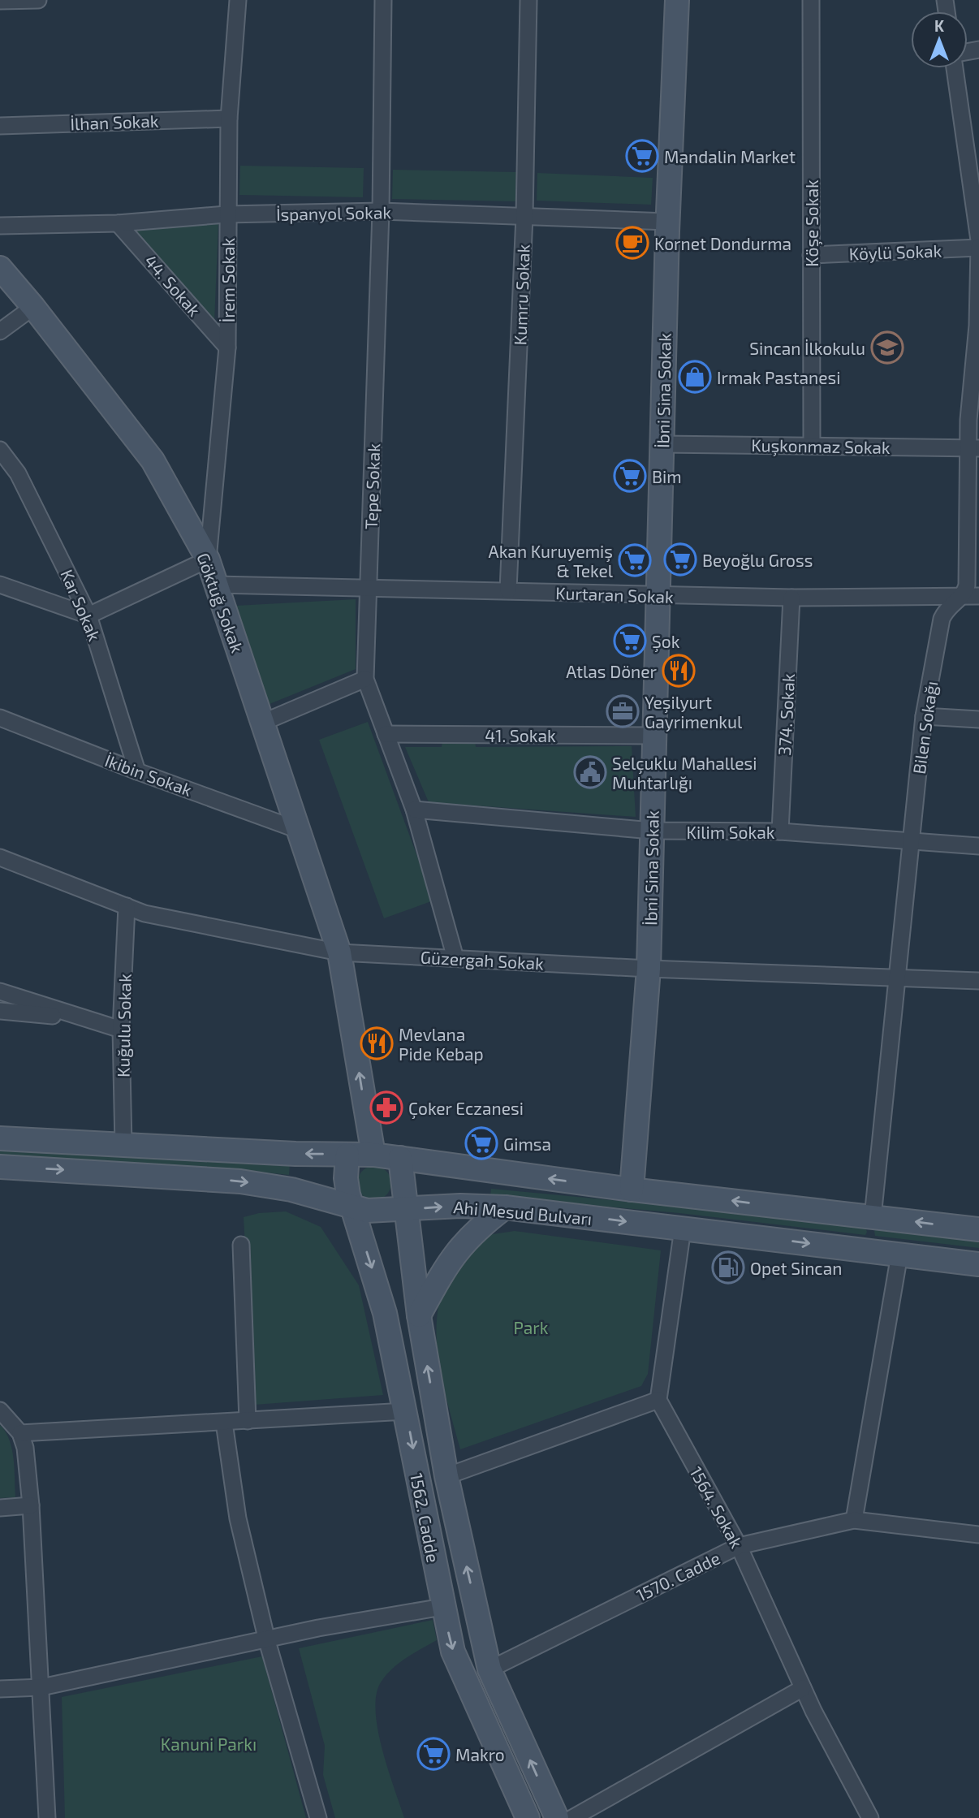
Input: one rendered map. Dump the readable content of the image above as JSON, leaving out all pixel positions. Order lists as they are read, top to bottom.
{
  "streets": {
    "main road": [
      "İbni Sina Sokak",
      "Göktuğ Sokak",
      "Ahi Mesud Bulvarı",
      "1562. Cadde"
    ],
    "street": [
      "İlhan Sokak",
      "İspanyol Sokak",
      "Köşe Sokak",
      "Köylü Sokak",
      "İrem Sokak",
      "44. Sokak",
      "Kumru Sokak",
      "Kuşkonmaz Sokak",
      "Tepe Sokak",
      "Kurtaran Sokak",
      "Kar Sokak",
      "374. Sokak",
      "Bilen Sokağı",
      "41. Sokak",
      "İkibin Sokak",
      "Kilim Sokak",
      "Güzergah Sokak",
      "Kuğulu Sokak",
      "1564. Sokak",
      "1570. Cadde"
    ]
  },
  "crossings": [
    ["İlhan Sokak", "İrem Sokak"],
    ["İspanyol Sokak", "İrem Sokak"],
    ["İspanyol Sokak", "44. Sokak"],
    ["İspanyol Sokak", "Kumru Sokak"],
    ["İspanyol Sokak", "İbni Sina Sokak"],
    ["İspanyol Sokak", "Tepe Sokak"],
    ["Köşe Sokak", "Köylü Sokak"],
    ["Köşe Sokak", "Kuşkonmaz Sokak"],
    ["İrem Sokak", "44. Sokak"],
    ["İrem Sokak", "Göktuğ Sokak"],
    ["Kumru Sokak", "Kurtaran Sokak"],
    ["İbni Sina Sokak", "Kuşkonmaz Sokak"],
    ["İbni Sina Sokak", "Kurtaran Sokak"],
    ["İbni Sina Sokak", "41. Sokak"],
    ["İbni Sina Sokak", "Kilim Sokak"],
    ["İbni Sina Sokak", "Güzergah Sokak"],
    ["İbni Sina Sokak", "Ahi Mesud Bulvarı"],
    ["Tepe Sokak", "Kurtaran Sokak"],
    ["Tepe Sokak", "41. Sokak"],
    ["Tepe Sokak", "Kilim Sokak"],
    ["Tepe Sokak", "Güzergah Sokak"],
    ["Kurtaran Sokak", "Göktuğ Sokak"],
    ["Kurtaran Sokak", "374. Sokak"],
    ["Kurtaran Sokak", "Bilen Sokağı"],
    ["Göktuğ Sokak", "İkibin Sokak"],
    ["Göktuğ Sokak", "Güzergah Sokak"],
    ["Göktuğ Sokak", "Ahi Mesud Bulvarı"],
    ["Kar Sokak", "İkibin Sokak"],
    ["374. Sokak", "Kilim Sokak"],
    ["Bilen Sokağı", "Kilim Sokak"],
    ["Bilen Sokağı", "Güzergah Sokak"],
    ["Bilen Sokağı", "Ahi Mesud Bulvarı"],
    ["Güzergah Sokak", "Kuğulu Sokak"],
    ["Kuğulu Sokak", "Ahi Mesud Bulvarı"],
    ["Ahi Mesud Bulvarı", "1562. Cadde"],
    ["1564. Sokak", "1570. Cadde"],
    ["1562. Cadde", "1570. Cadde"]
  ],
  "parks": ["Park", "Kanuni Parkı"],
  "places": {
    "supermarket": [
      "Mandalin Market",
      "Bim",
      "Beyoğlu Gross",
      "Akan Kuruyemiş & Tekel",
      "Şok",
      "Gimsa",
      "Makro"
    ],
    "cafe": ["Kornet Dondurma"],
    "school or university": ["Sincan İlkokulu"],
    "shop": ["Irmak Pastanesi"],
    "restaurant": ["Atlas Döner", "Mevlana Pide Kebap"],
    "office": ["Yeşilyurt Gayrimenkul"],
    "public building": ["Selçuklu Mahallesi Muhtarlığı"],
    "pharmacy": ["Çoker Eczanesi"],
    "fuel station": ["Opet Sincan"]
  },
  "north": "top"
}
